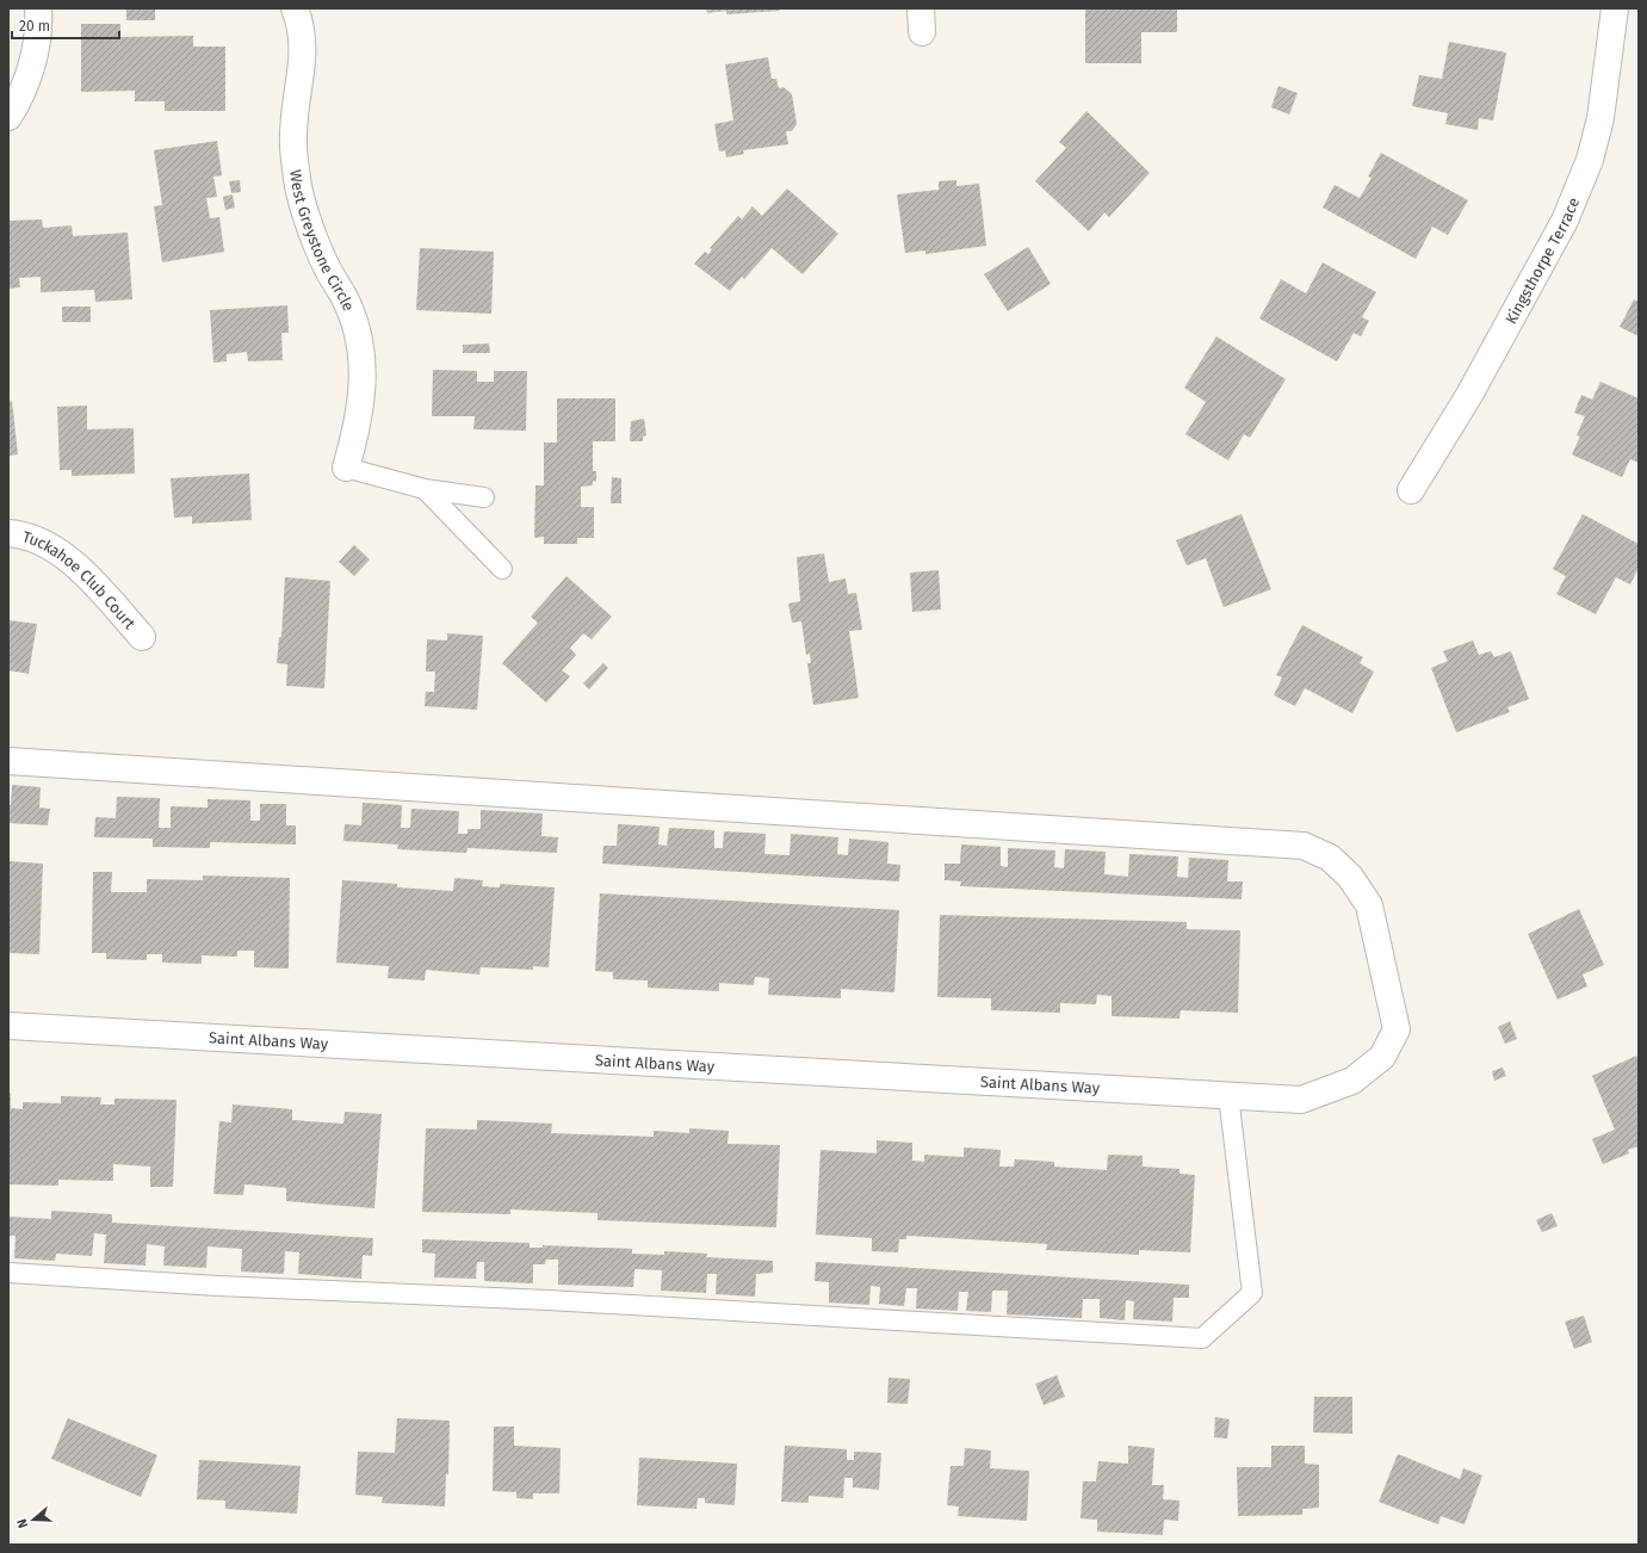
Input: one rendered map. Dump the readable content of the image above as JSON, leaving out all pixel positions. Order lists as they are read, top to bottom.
{
  "streets": {
    "street": [
      "West Greystone Circle",
      "Kingsthorpe Terrace",
      "Tuckahoe Club Court",
      "Saint Albans Way"
    ]
  },
  "scale_bar": "20 m",
  "north": "left"
}
